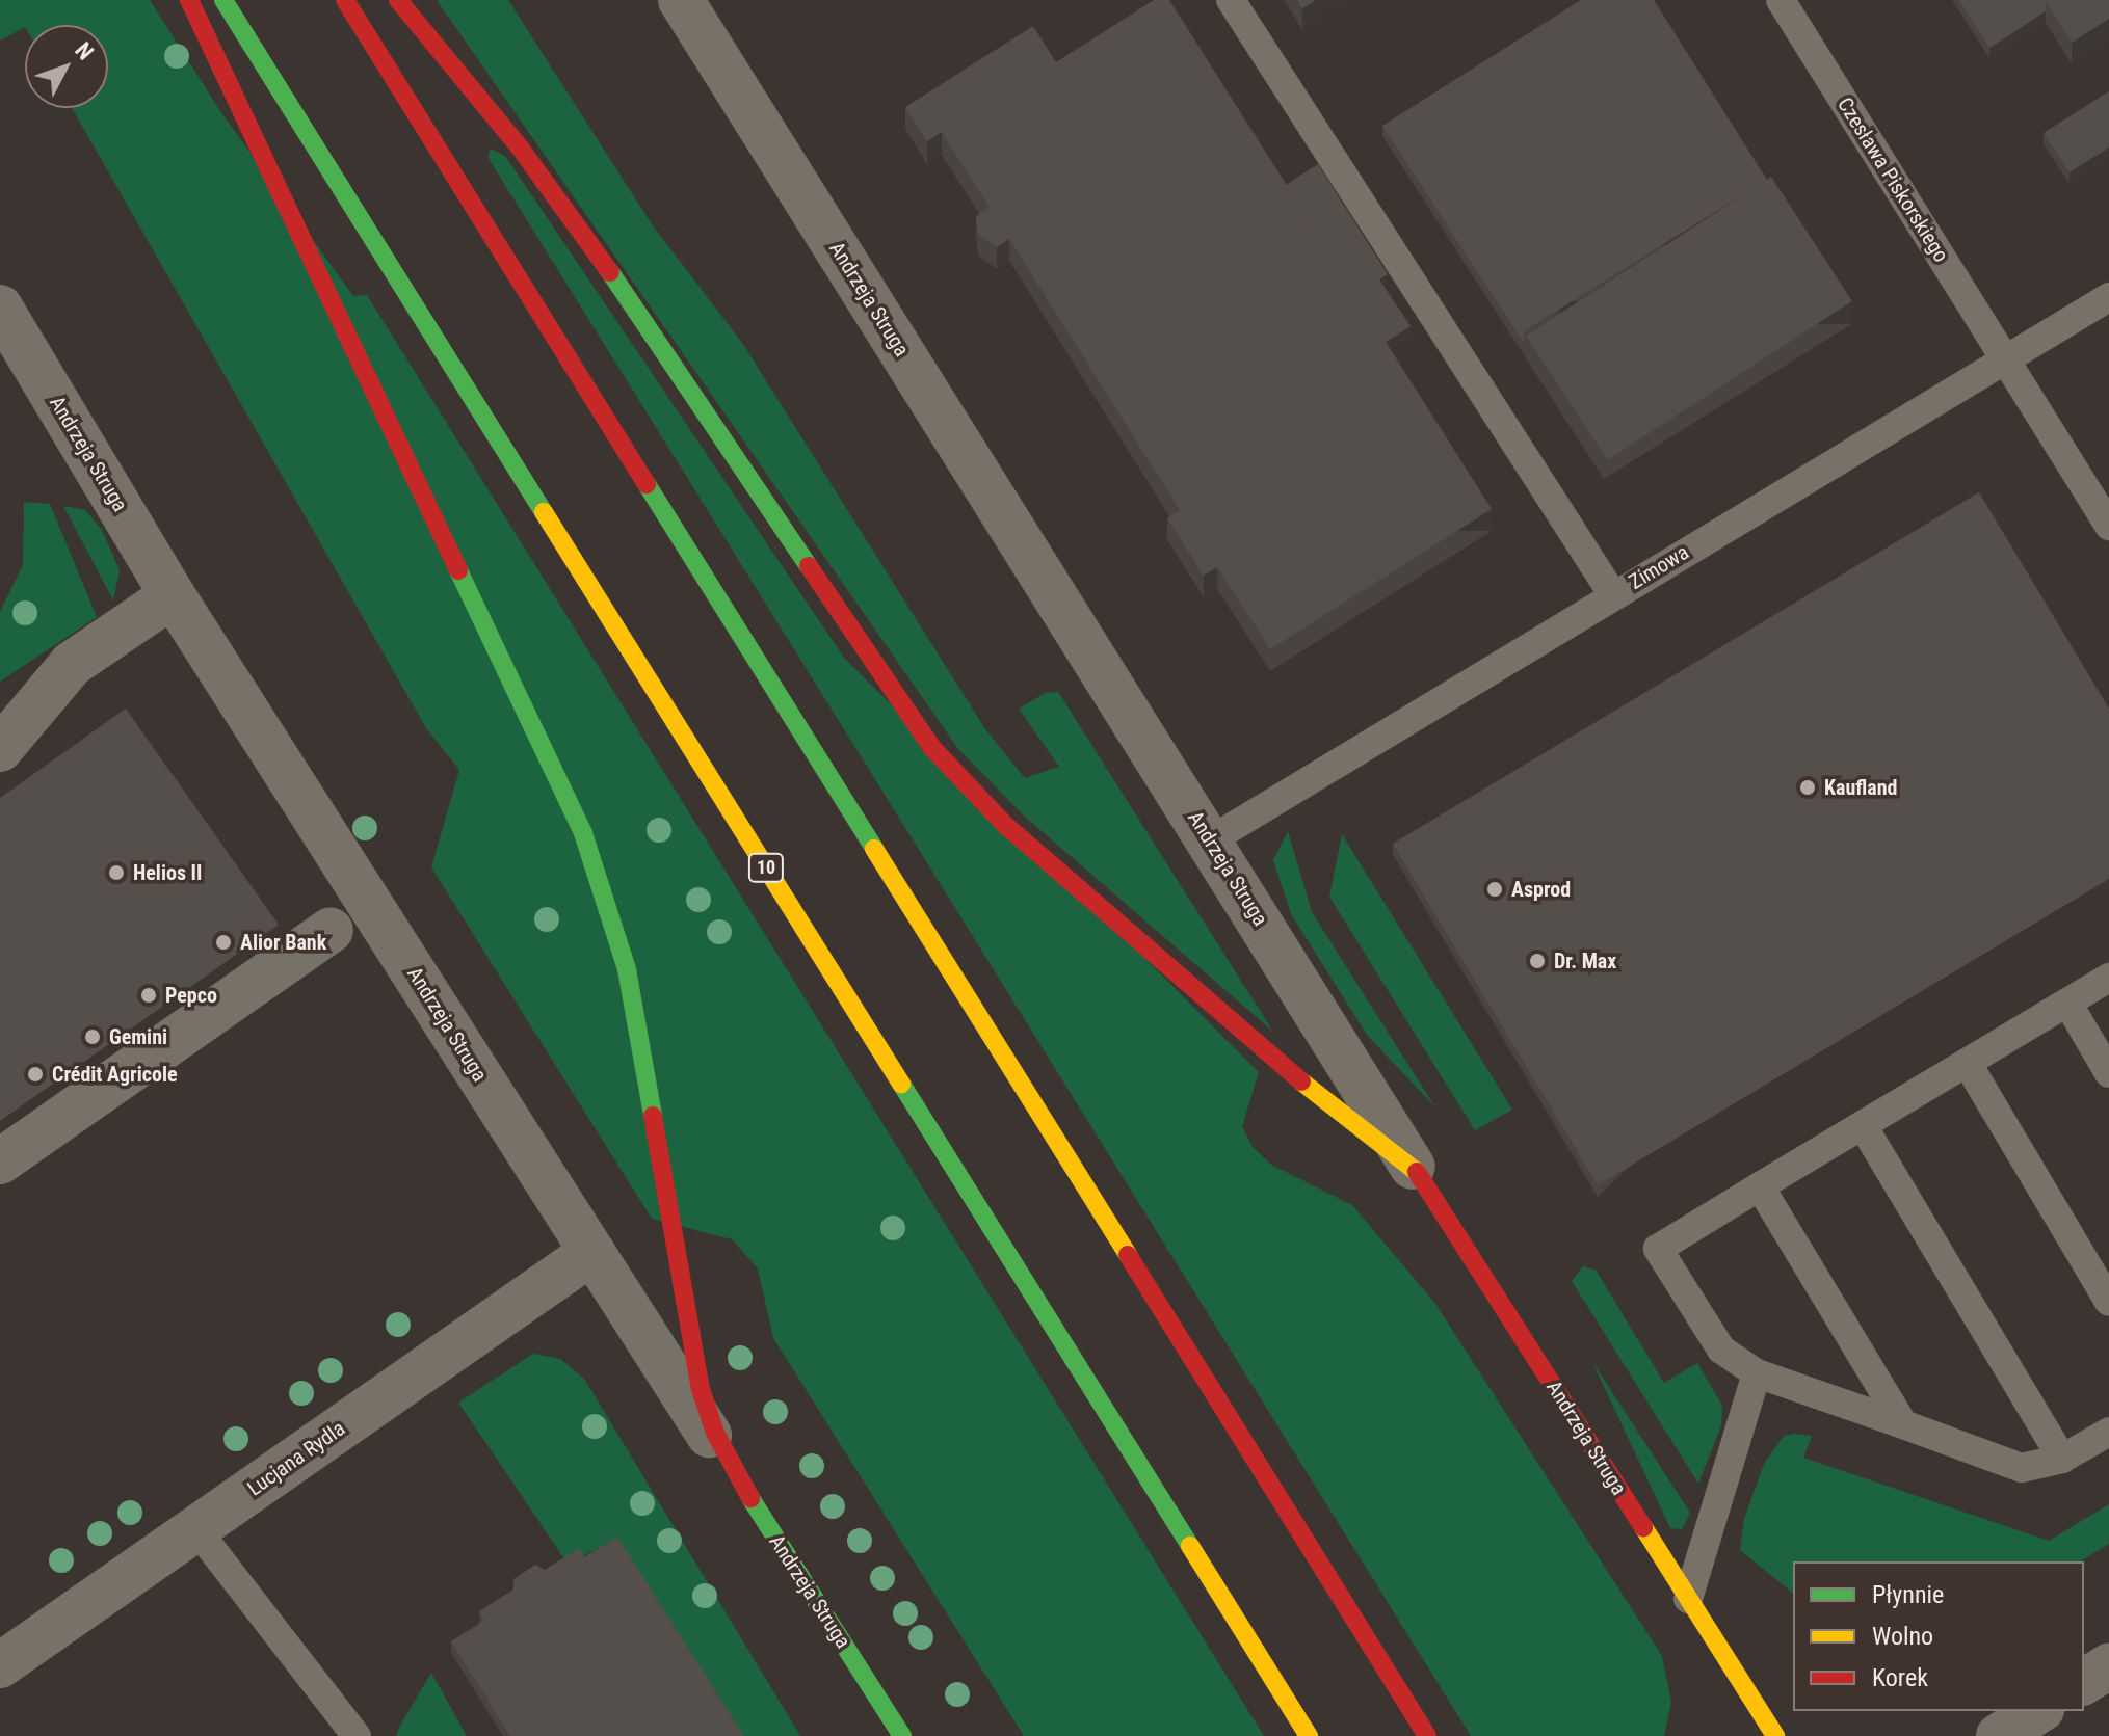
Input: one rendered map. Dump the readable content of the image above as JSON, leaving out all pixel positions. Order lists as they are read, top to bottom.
{
  "streets": {
    "main road": ["Andrzeja Struga", "10"],
    "street": ["Lucjana Rydla"],
    "lane": ["Czesława Piskorskiego", "Zimowa"]
  },
  "crossings": [
    ["Czesława Piskorskiego", "Zimowa"],
    ["Andrzeja Struga", "Zimowa"],
    ["Andrzeja Struga", "Lucjana Rydla"]
  ],
  "places": [
    "Kaufland",
    "Helios II",
    "Asprod",
    "Alior Bank",
    "Dr. Max",
    "Pepco",
    "Gemini",
    "Crédit Agricole"
  ],
  "legend": ["Płynnie", "Wolno", "Korek"],
  "north": "top right"
}
